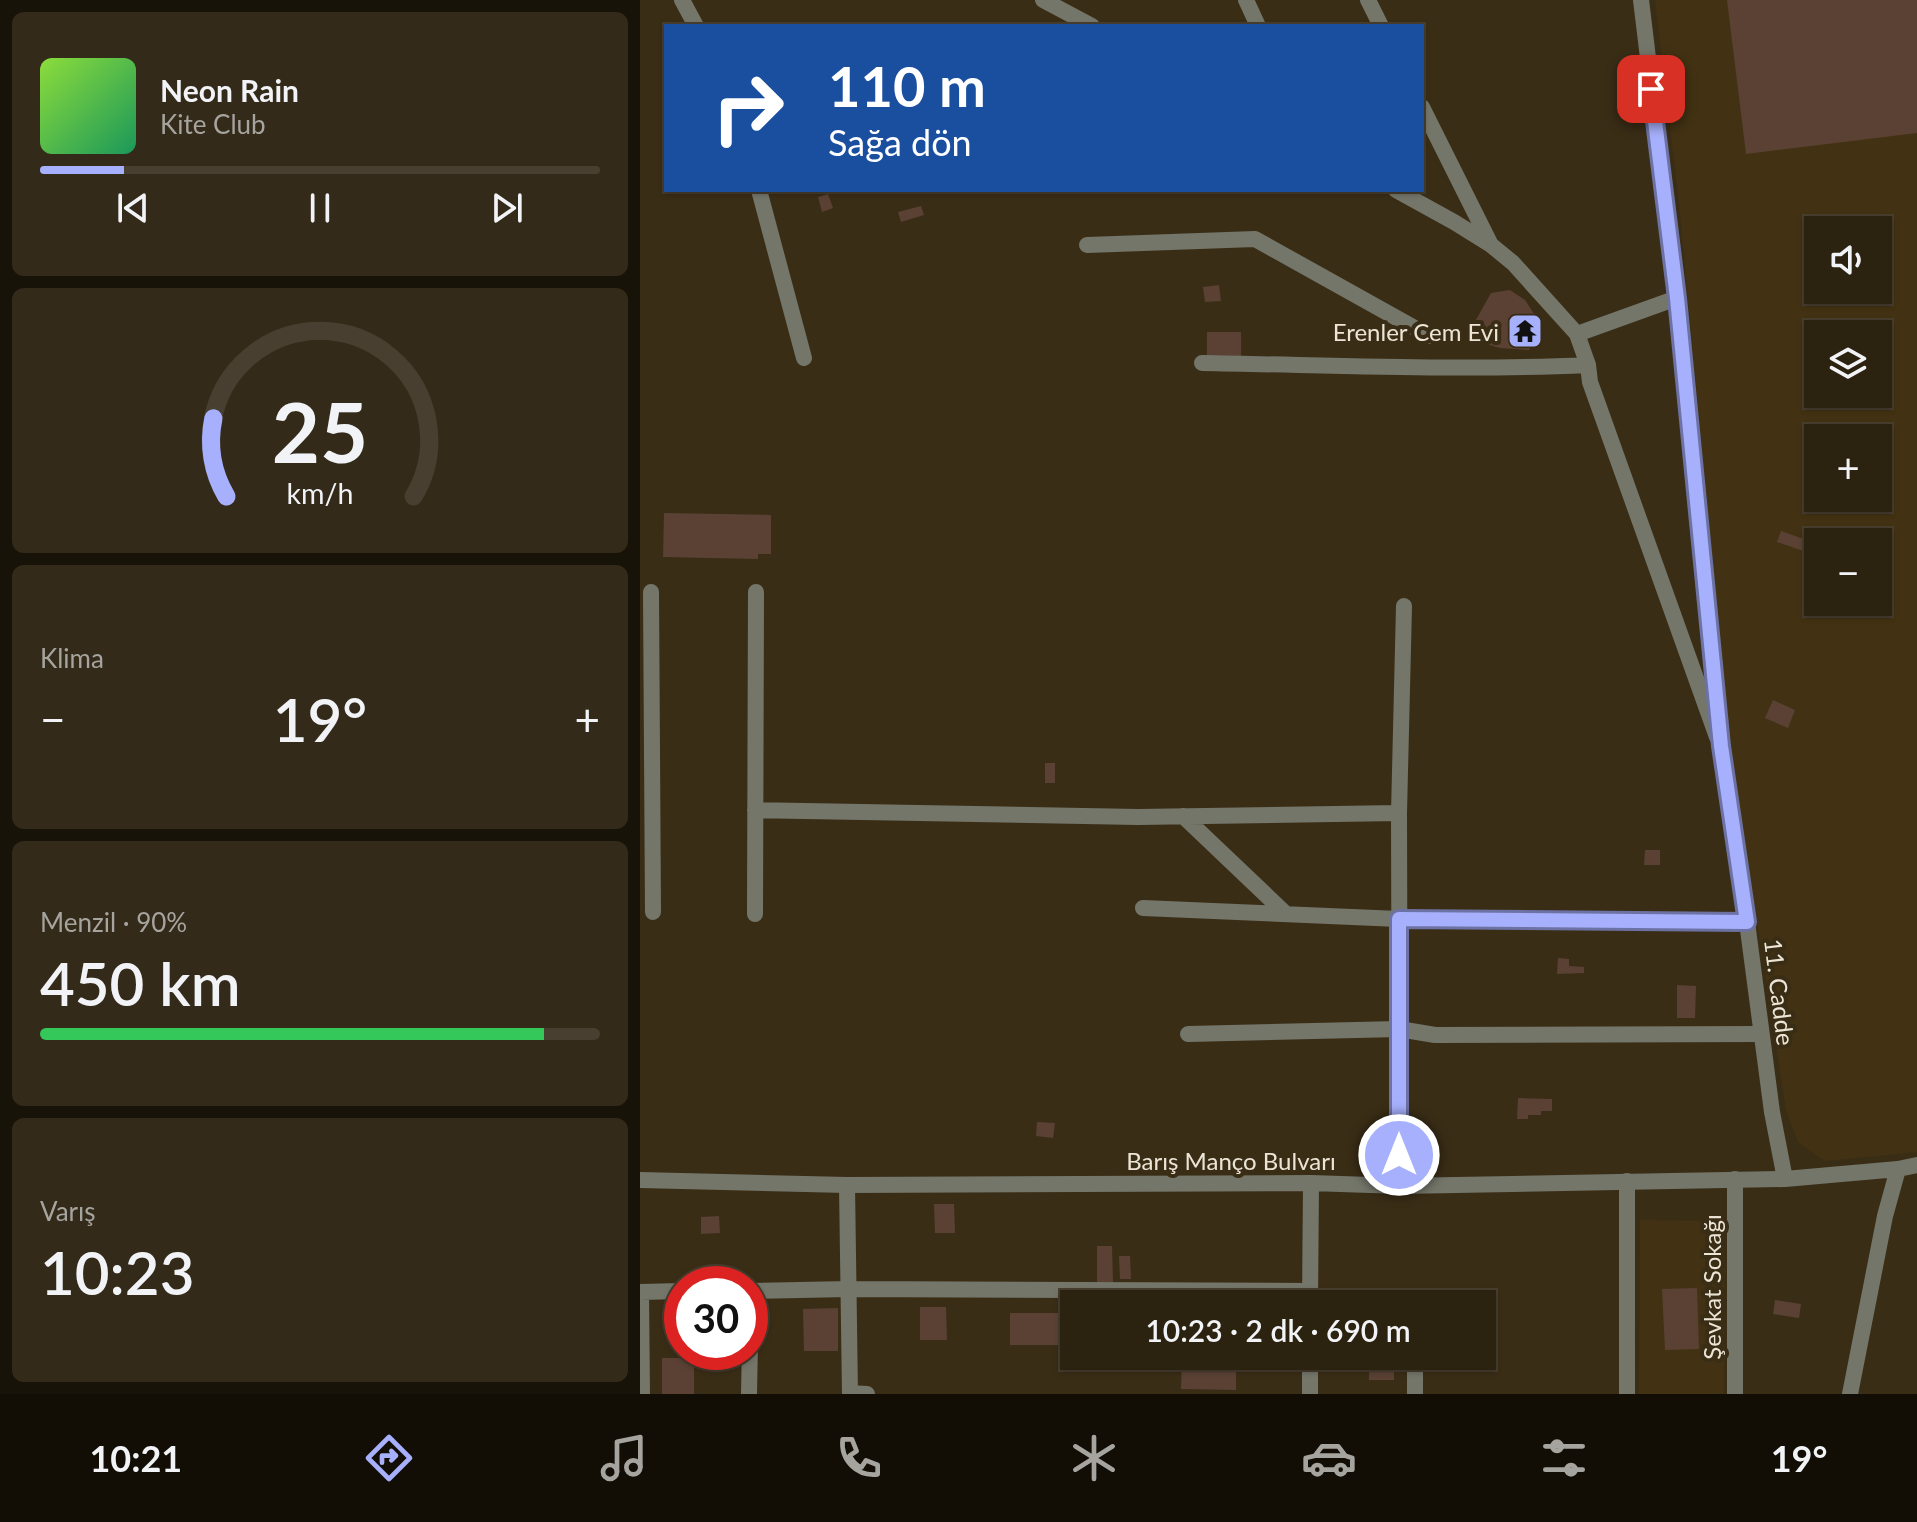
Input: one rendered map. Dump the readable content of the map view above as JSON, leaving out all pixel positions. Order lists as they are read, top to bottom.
{
  "streets": {
    "street": ["11. Cadde", "Barış Manço Bulvarı", "Şevkat Sokağı"]
  },
  "crossings": [
    ["11. Cadde", "Barış Manço Bulvarı"],
    ["Barış Manço Bulvarı", "Şevkat Sokağı"]
  ],
  "places": {
    "temple": ["Erenler Cem Evi"]
  },
  "page": {
    "turn": ["110 m", "Sağa dön"],
    "song": ["Neon Rain", "Kite Club"],
    "map_buttons": ["+", "−"],
    "tile": [
      "Klima",
      ["Menzil · 90%", "450 km"],
      ["Varış", "10:23"]
    ],
    "heat": ["−", "19°", "+"],
    "limit": "30",
    "trip": "10:23 · 2 dk · 690 m",
    "tabs": ["10:21", "19°"],
    "gauge": ["25", "km/h"]
  }
}
